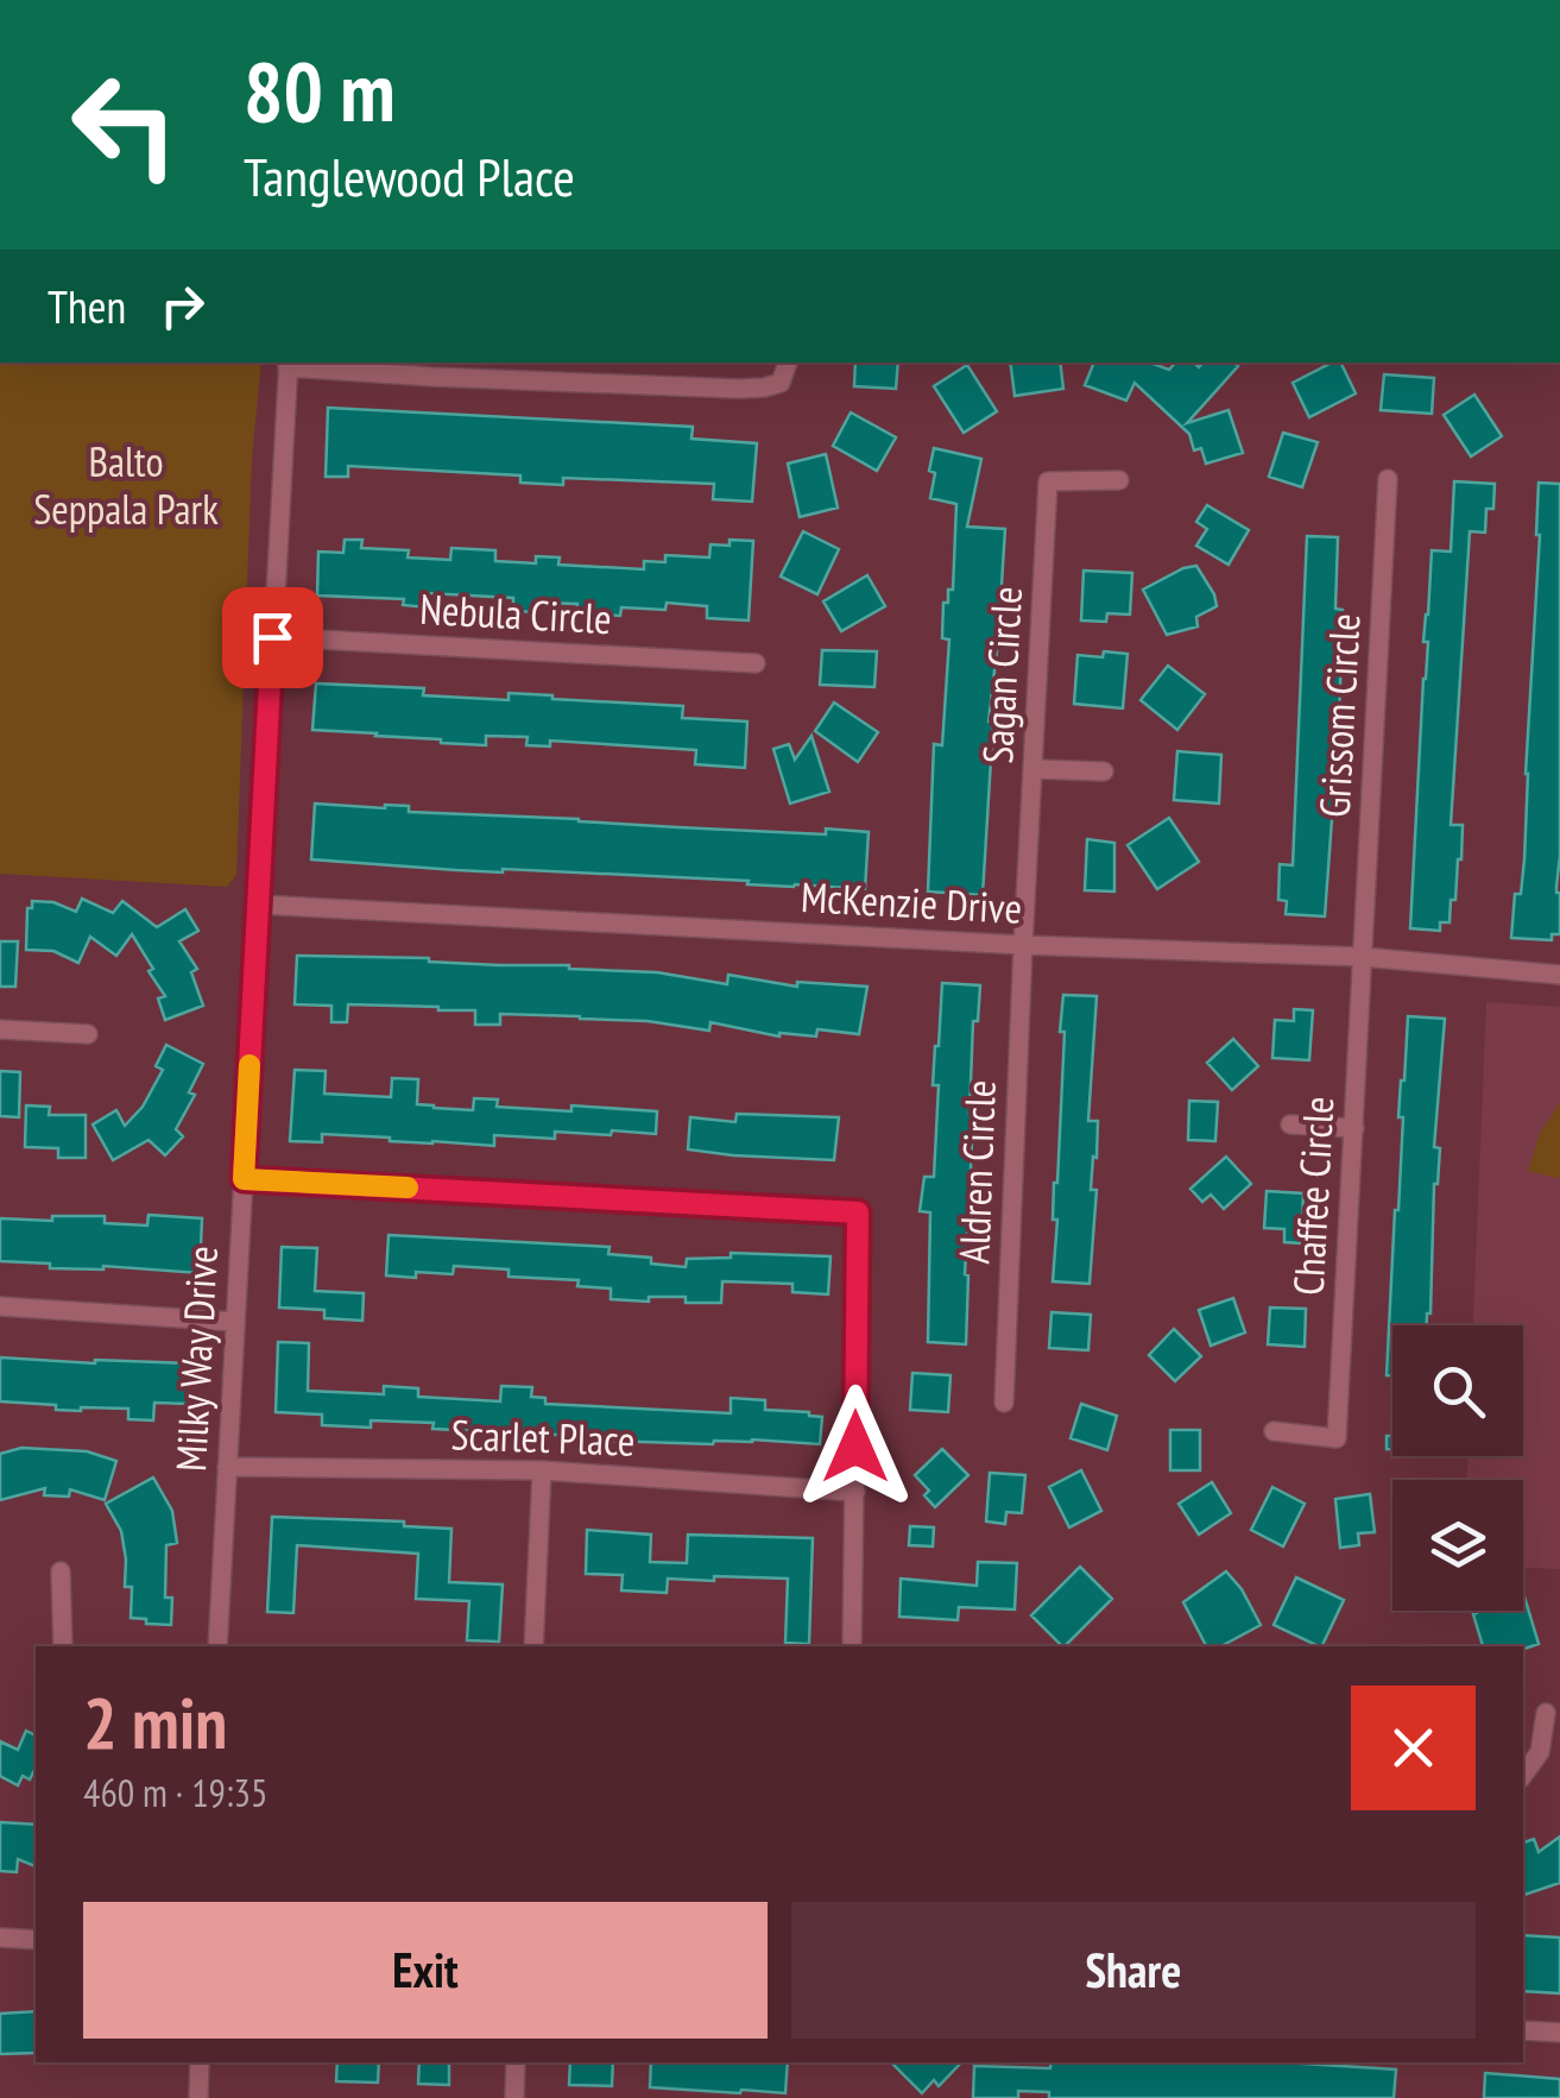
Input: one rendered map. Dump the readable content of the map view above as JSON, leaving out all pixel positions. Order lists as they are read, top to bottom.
{
  "streets": {
    "street": [
      "Nebula Circle",
      "Sagan Circle",
      "Grissom Circle",
      "McKenzie Drive",
      "Aldren Circle",
      "Chaffee Circle",
      "Milky Way Drive",
      "Scarlet Place"
    ]
  },
  "crossings": [
    ["Nebula Circle", "Milky Way Drive"],
    ["Sagan Circle", "McKenzie Drive"],
    ["Sagan Circle", "Aldren Circle"],
    ["Grissom Circle", "McKenzie Drive"],
    ["Grissom Circle", "Chaffee Circle"],
    ["McKenzie Drive", "Aldren Circle"],
    ["McKenzie Drive", "Chaffee Circle"],
    ["McKenzie Drive", "Milky Way Drive"],
    ["Milky Way Drive", "Scarlet Place"]
  ],
  "parks": ["Balto Seppala Park"],
  "page": {
    "turn": ["80 m", "Tanglewood Place"],
    "then": "Then",
    "heading": ["2 min", "460 m · 19:35"],
    "buttons": ["Exit", "Share"]
  }
}
